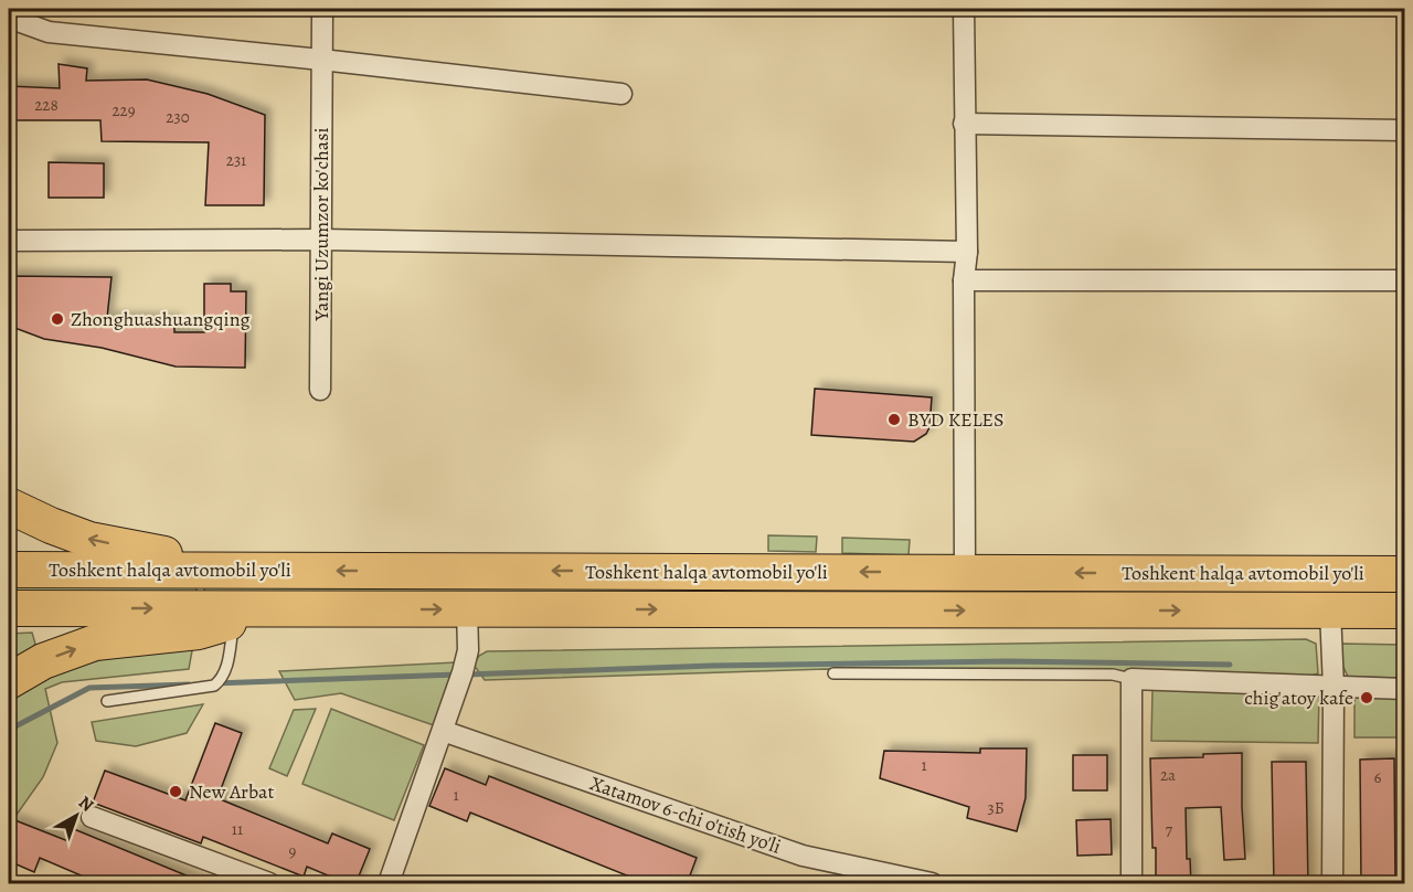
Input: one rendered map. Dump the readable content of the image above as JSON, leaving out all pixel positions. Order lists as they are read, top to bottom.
{
  "streets": {
    "highway": ["Toshkent halqa avtomobil yo'li"],
    "street": ["Yangi Uzumzor ko'chasi", "Xatamov 6-chi o'tish yo'li"]
  },
  "places": [
    "Zhonghuashuangqing",
    "BYD KELES",
    "chig'atoy kafe",
    "New Arbat"
  ],
  "house_numbers": [
    "228",
    "229",
    "230",
    "231",
    "1",
    "2а",
    "6",
    "1",
    "3Б",
    "11",
    "7",
    "9"
  ],
  "north": "top right"
}
